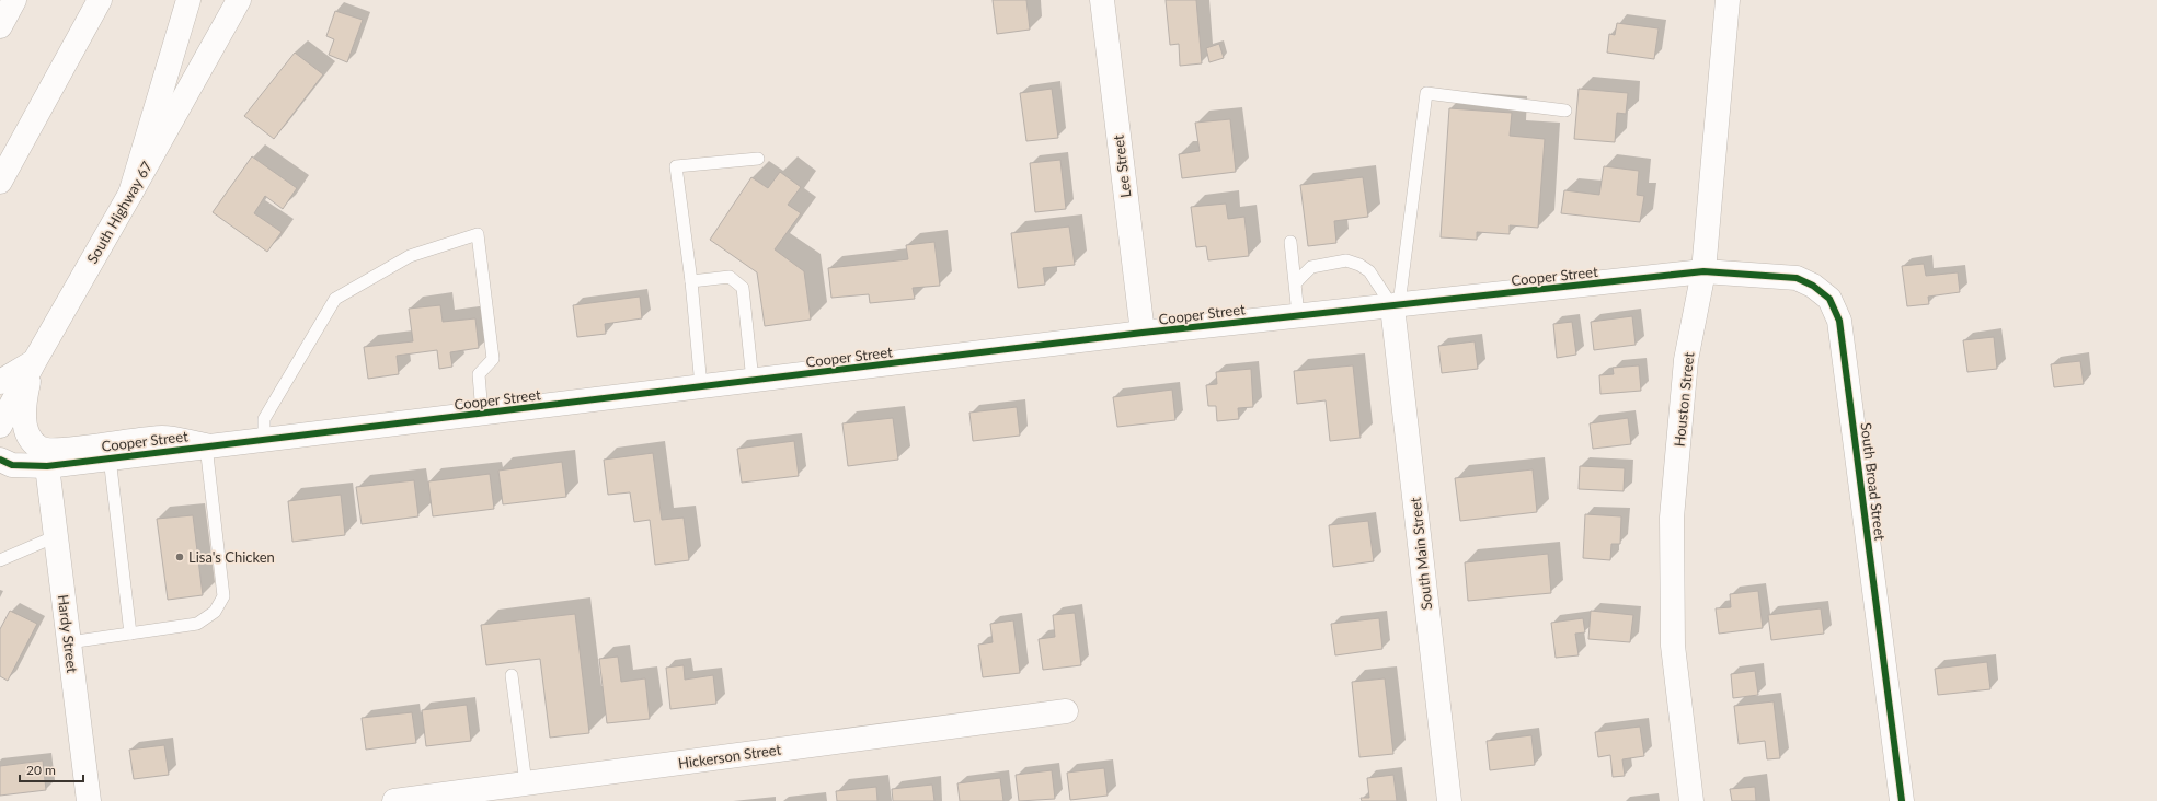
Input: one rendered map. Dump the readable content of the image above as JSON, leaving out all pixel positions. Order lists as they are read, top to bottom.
{
  "streets": {
    "main road": [
      "Lee Street",
      "South Highway 67",
      "Cooper Street",
      "Houston Street",
      "South Broad Street",
      "South Main Street",
      "Hardy Street",
      "Hickerson Street"
    ]
  },
  "crossings": [
    ["Lee Street", "Cooper Street"],
    ["Cooper Street", "Houston Street"],
    ["Cooper Street", "South Broad Street"],
    ["Cooper Street", "South Main Street"],
    ["Cooper Street", "Hardy Street"],
    ["Houston Street", "South Broad Street"]
  ],
  "places": ["Lisa's Chicken"],
  "scale_bar": "20 m"
}
